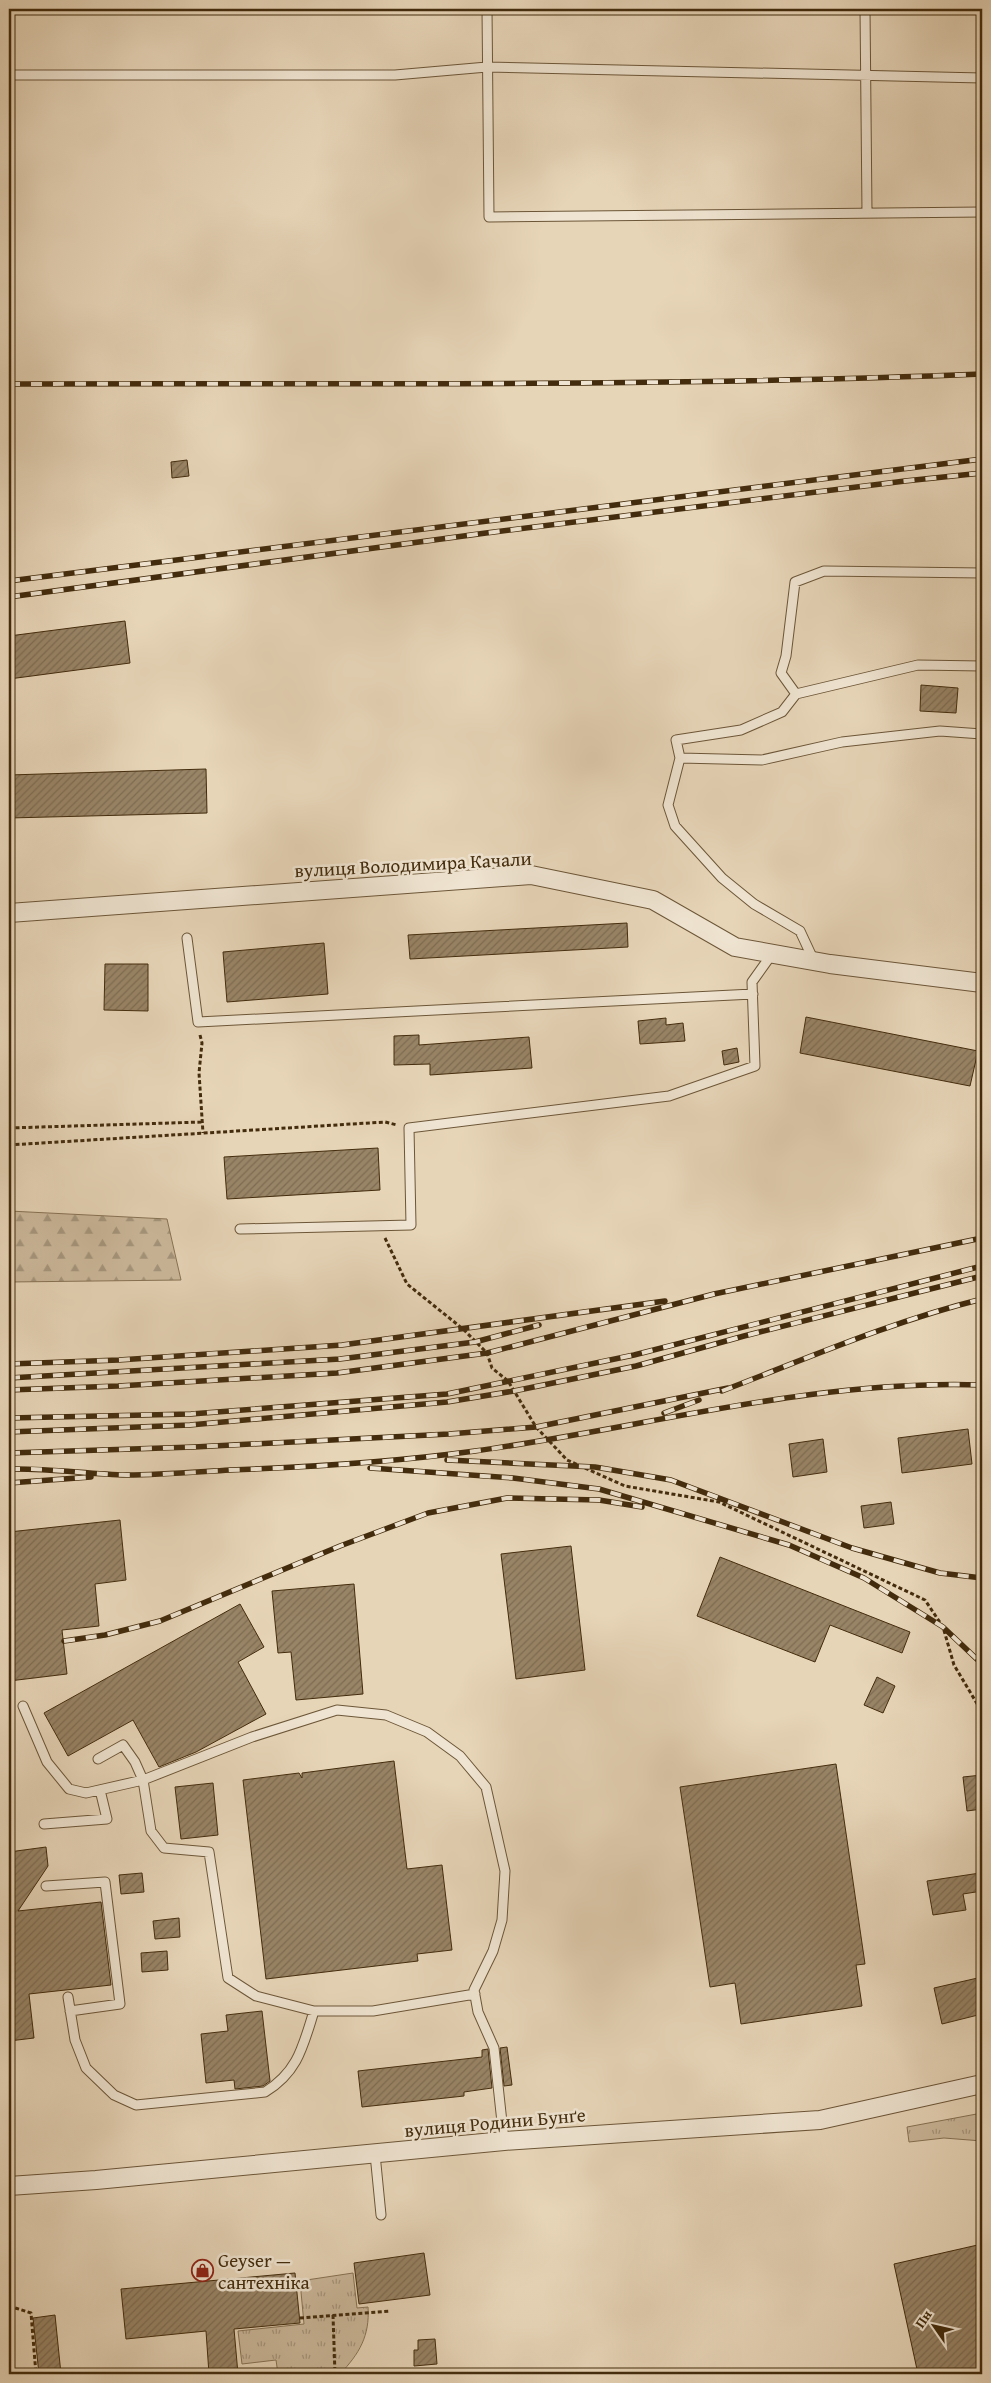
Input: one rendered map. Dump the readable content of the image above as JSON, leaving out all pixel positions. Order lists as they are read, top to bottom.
{
  "streets": {
    "street": ["вулиця Володимира Качали", "вулиця Родини Бунґе"]
  },
  "places": {
    "shop": ["Geyser — сантехніка"]
  },
  "north": "top left"
}
